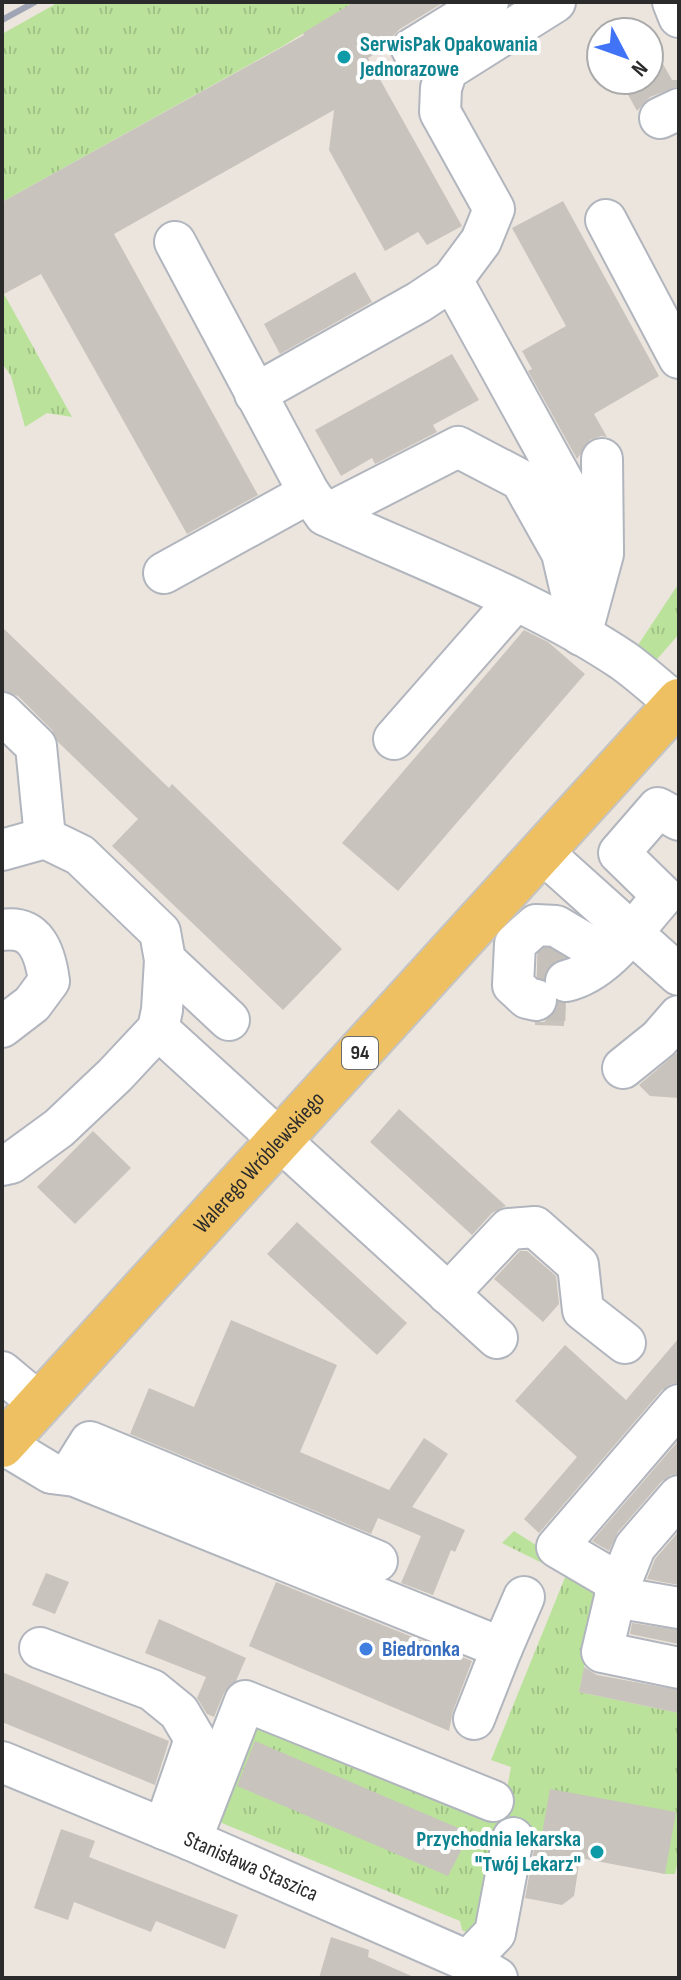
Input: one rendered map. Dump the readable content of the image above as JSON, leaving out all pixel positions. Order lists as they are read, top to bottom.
{
  "streets": {
    "main road": ["94", "Walerego Wróblewskiego"],
    "street": ["Stanisława Staszica"]
  },
  "places": ["SerwisPak Opakowania Jednorazowe", "Biedronka", "Przychodnia lekarska \"Twój Lekarz\""],
  "north": "bottom right"
}
